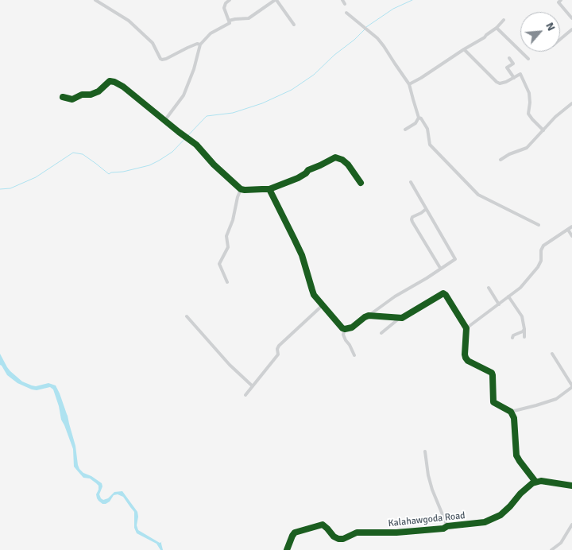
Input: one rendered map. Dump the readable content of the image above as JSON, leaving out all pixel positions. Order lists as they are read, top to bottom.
{
  "streets": {
    "street": ["Kalahawgoda Road"]
  },
  "north": "top right"
}
